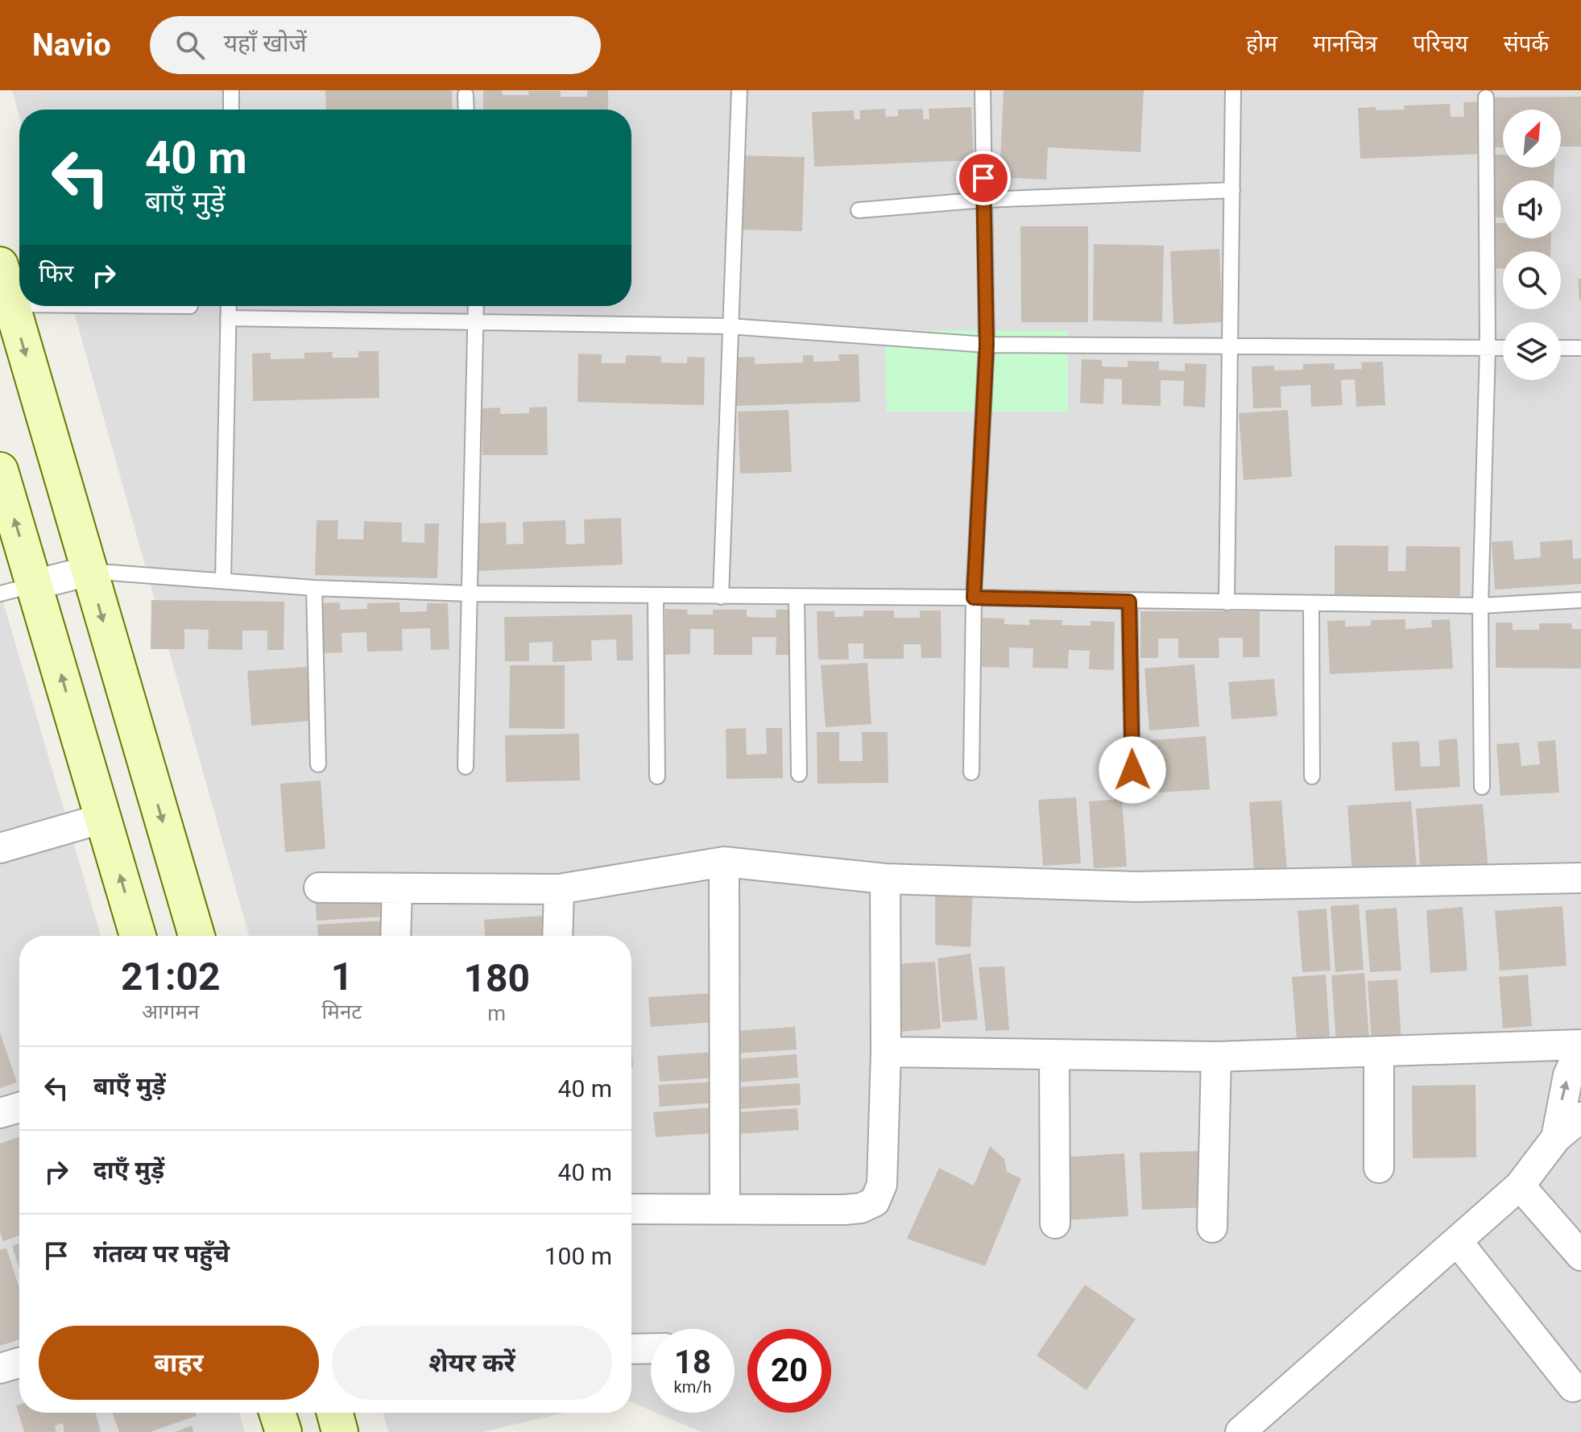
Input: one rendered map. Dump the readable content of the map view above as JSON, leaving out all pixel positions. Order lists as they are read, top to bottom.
{
  "north": "top right",
  "page": {
    "header": "Navio",
    "search": "यहाँ खोजें",
    "nav": [
      "होम",
      "मानचित्र",
      "परिचय",
      "संपर्क"
    ],
    "turn": ["40 m", "बाएँ मुड़ें"],
    "then": "फिर",
    "eta": [
      "21:02",
      "आगमन",
      "1",
      "मिनट",
      "180",
      "m"
    ],
    "list": [
      {
        "name": "बाएँ मुड़ें",
        "value": "40 m"
      },
      {
        "name": "दाएँ मुड़ें",
        "value": "40 m"
      },
      {
        "name": "गंतव्य पर पहुँचे",
        "value": "100 m"
      }
    ],
    "buttons": ["बाहर", "शेयर करें"],
    "speed": "18 km/h",
    "limit": "20"
  }
}
